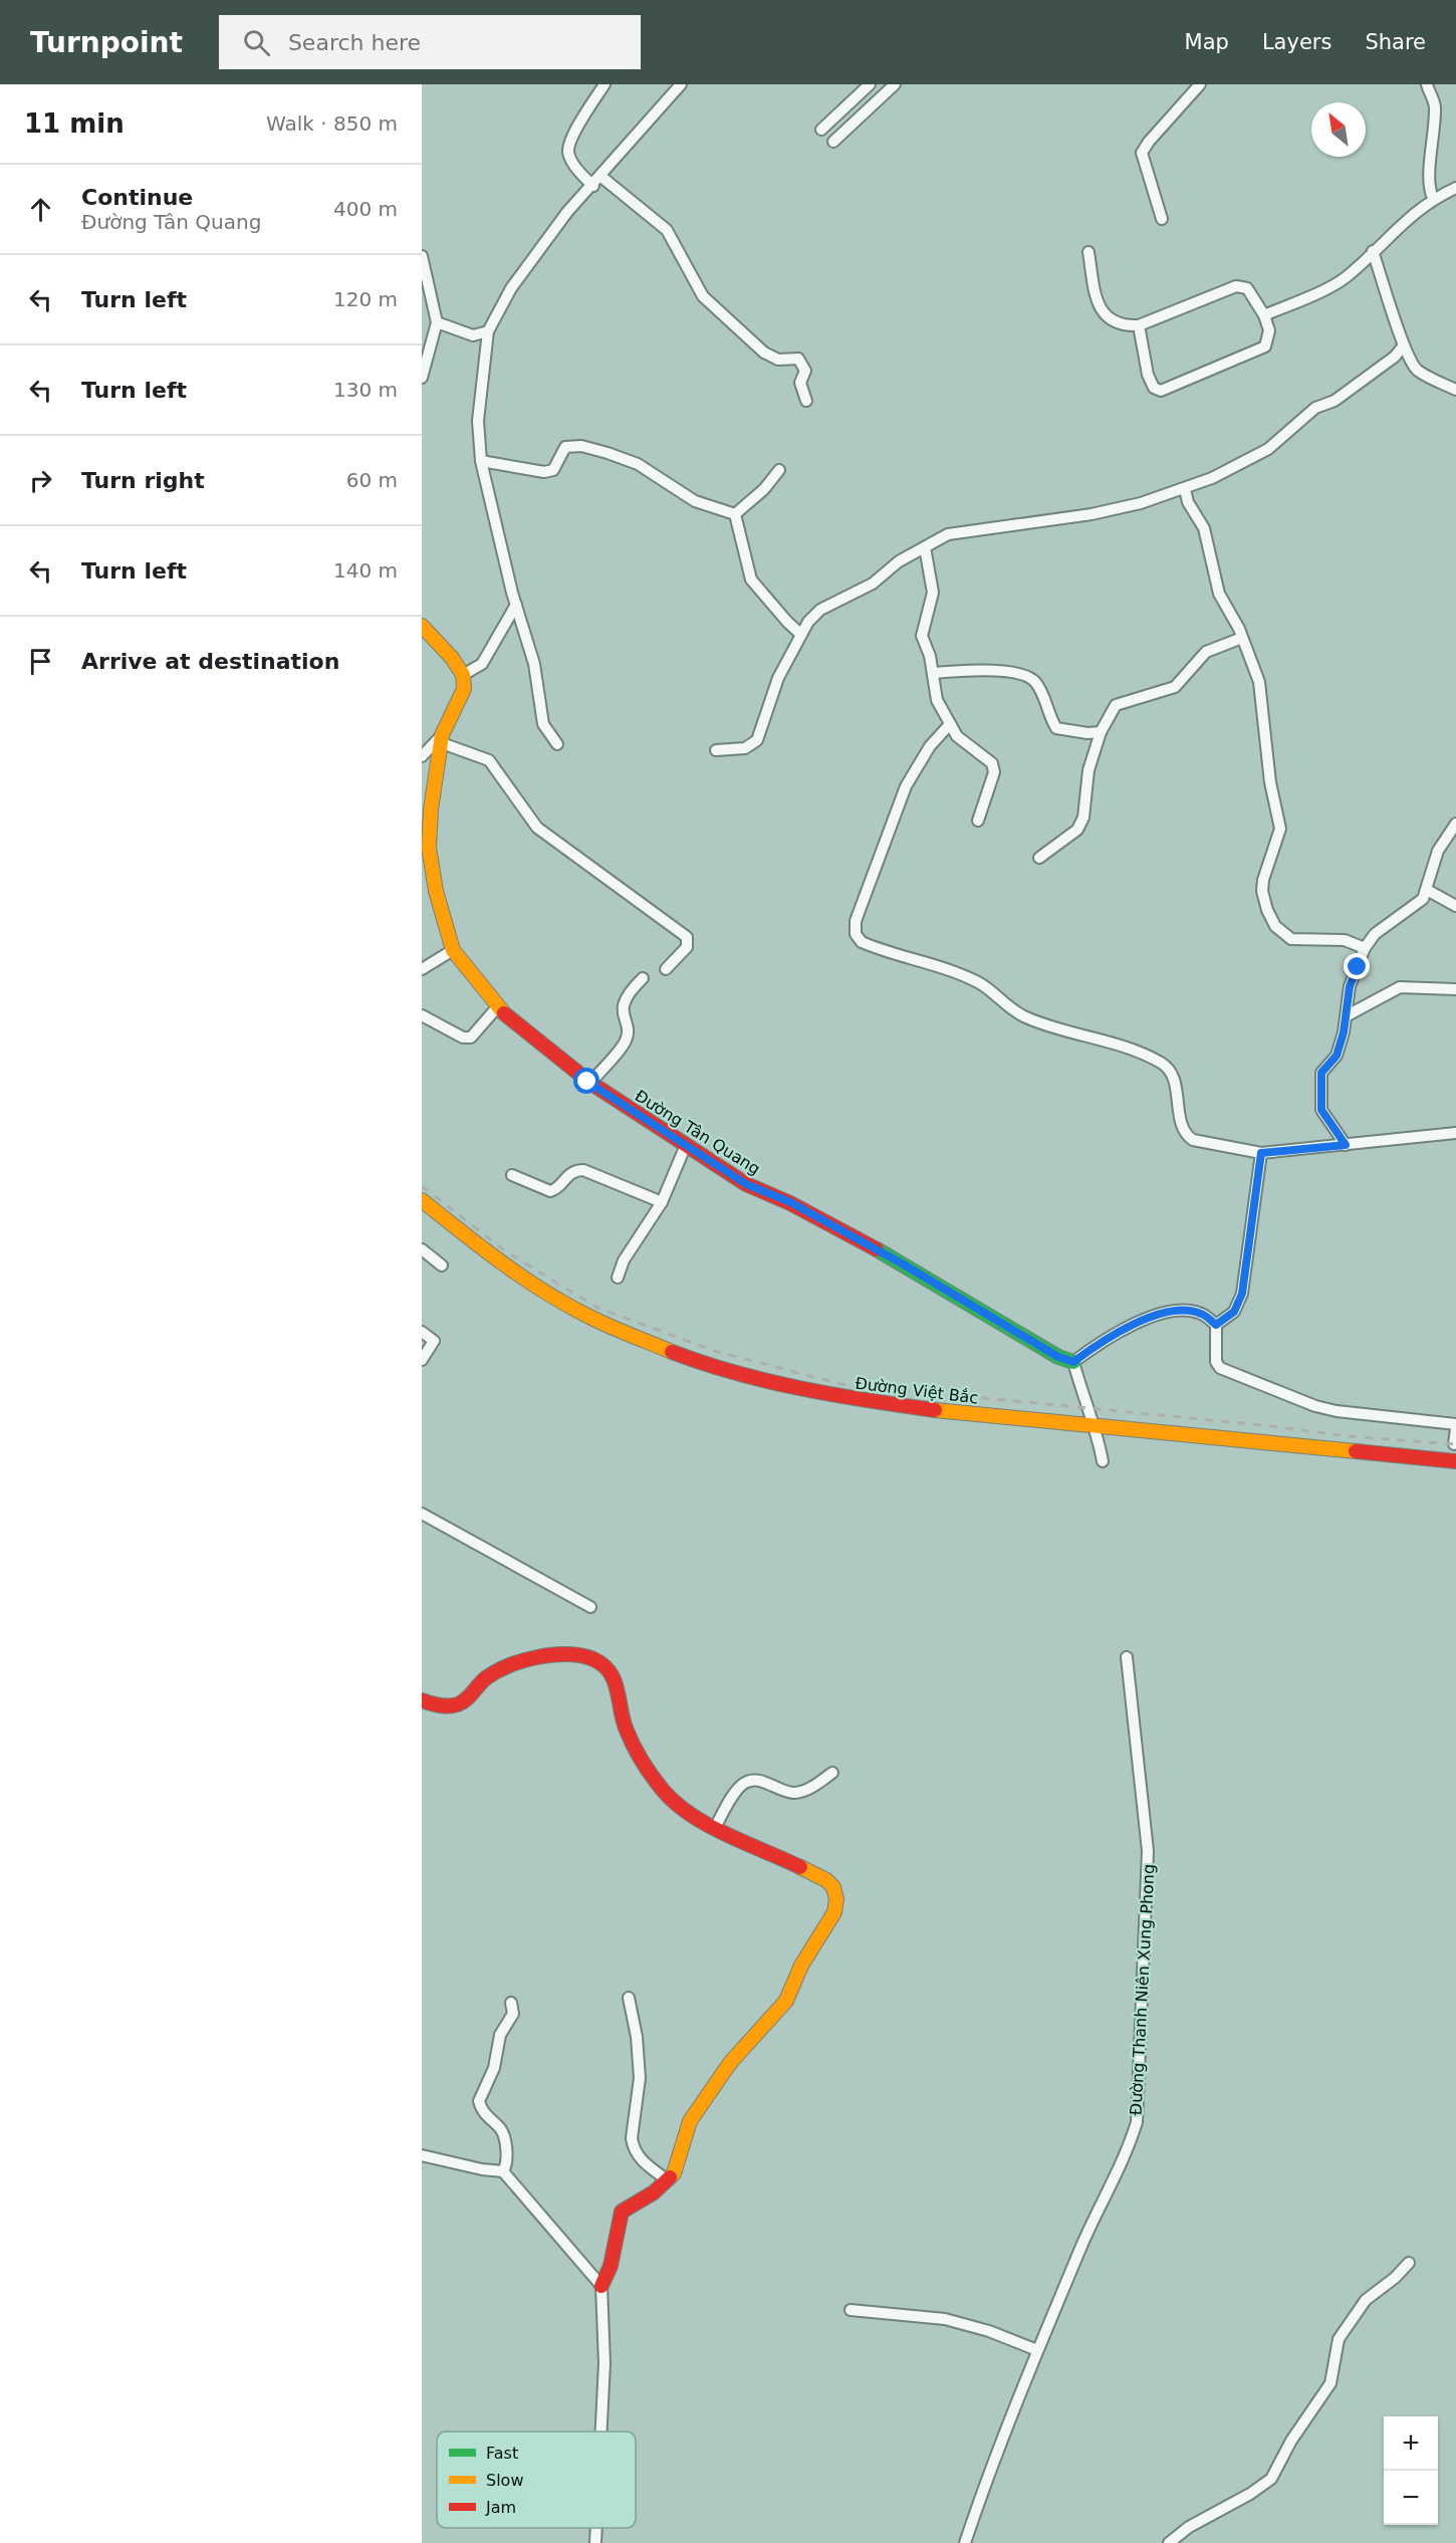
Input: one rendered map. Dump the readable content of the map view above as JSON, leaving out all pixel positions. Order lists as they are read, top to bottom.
{
  "streets": {
    "street": ["Đường Tân Quang", "Đường Việt Bắc", "Đường Thanh Niên Xung Phong"]
  },
  "legend": ["Fast", "Slow", "Jam"],
  "north": "top left",
  "page": {
    "header": "Turnpoint",
    "search": "Search here",
    "nav": ["Map", "Layers", "Share"],
    "heading": ["11 min", "Walk · 850 m"],
    "list": [
      ["Continue", "Đường Tân Quang", "400 m"],
      ["Turn left", "120 m"],
      ["Turn left", "130 m"],
      ["Turn right", "60 m"],
      ["Turn left", "140 m"],
      "Arrive at destination"
    ],
    "map_buttons": ["+", "−"]
  }
}
